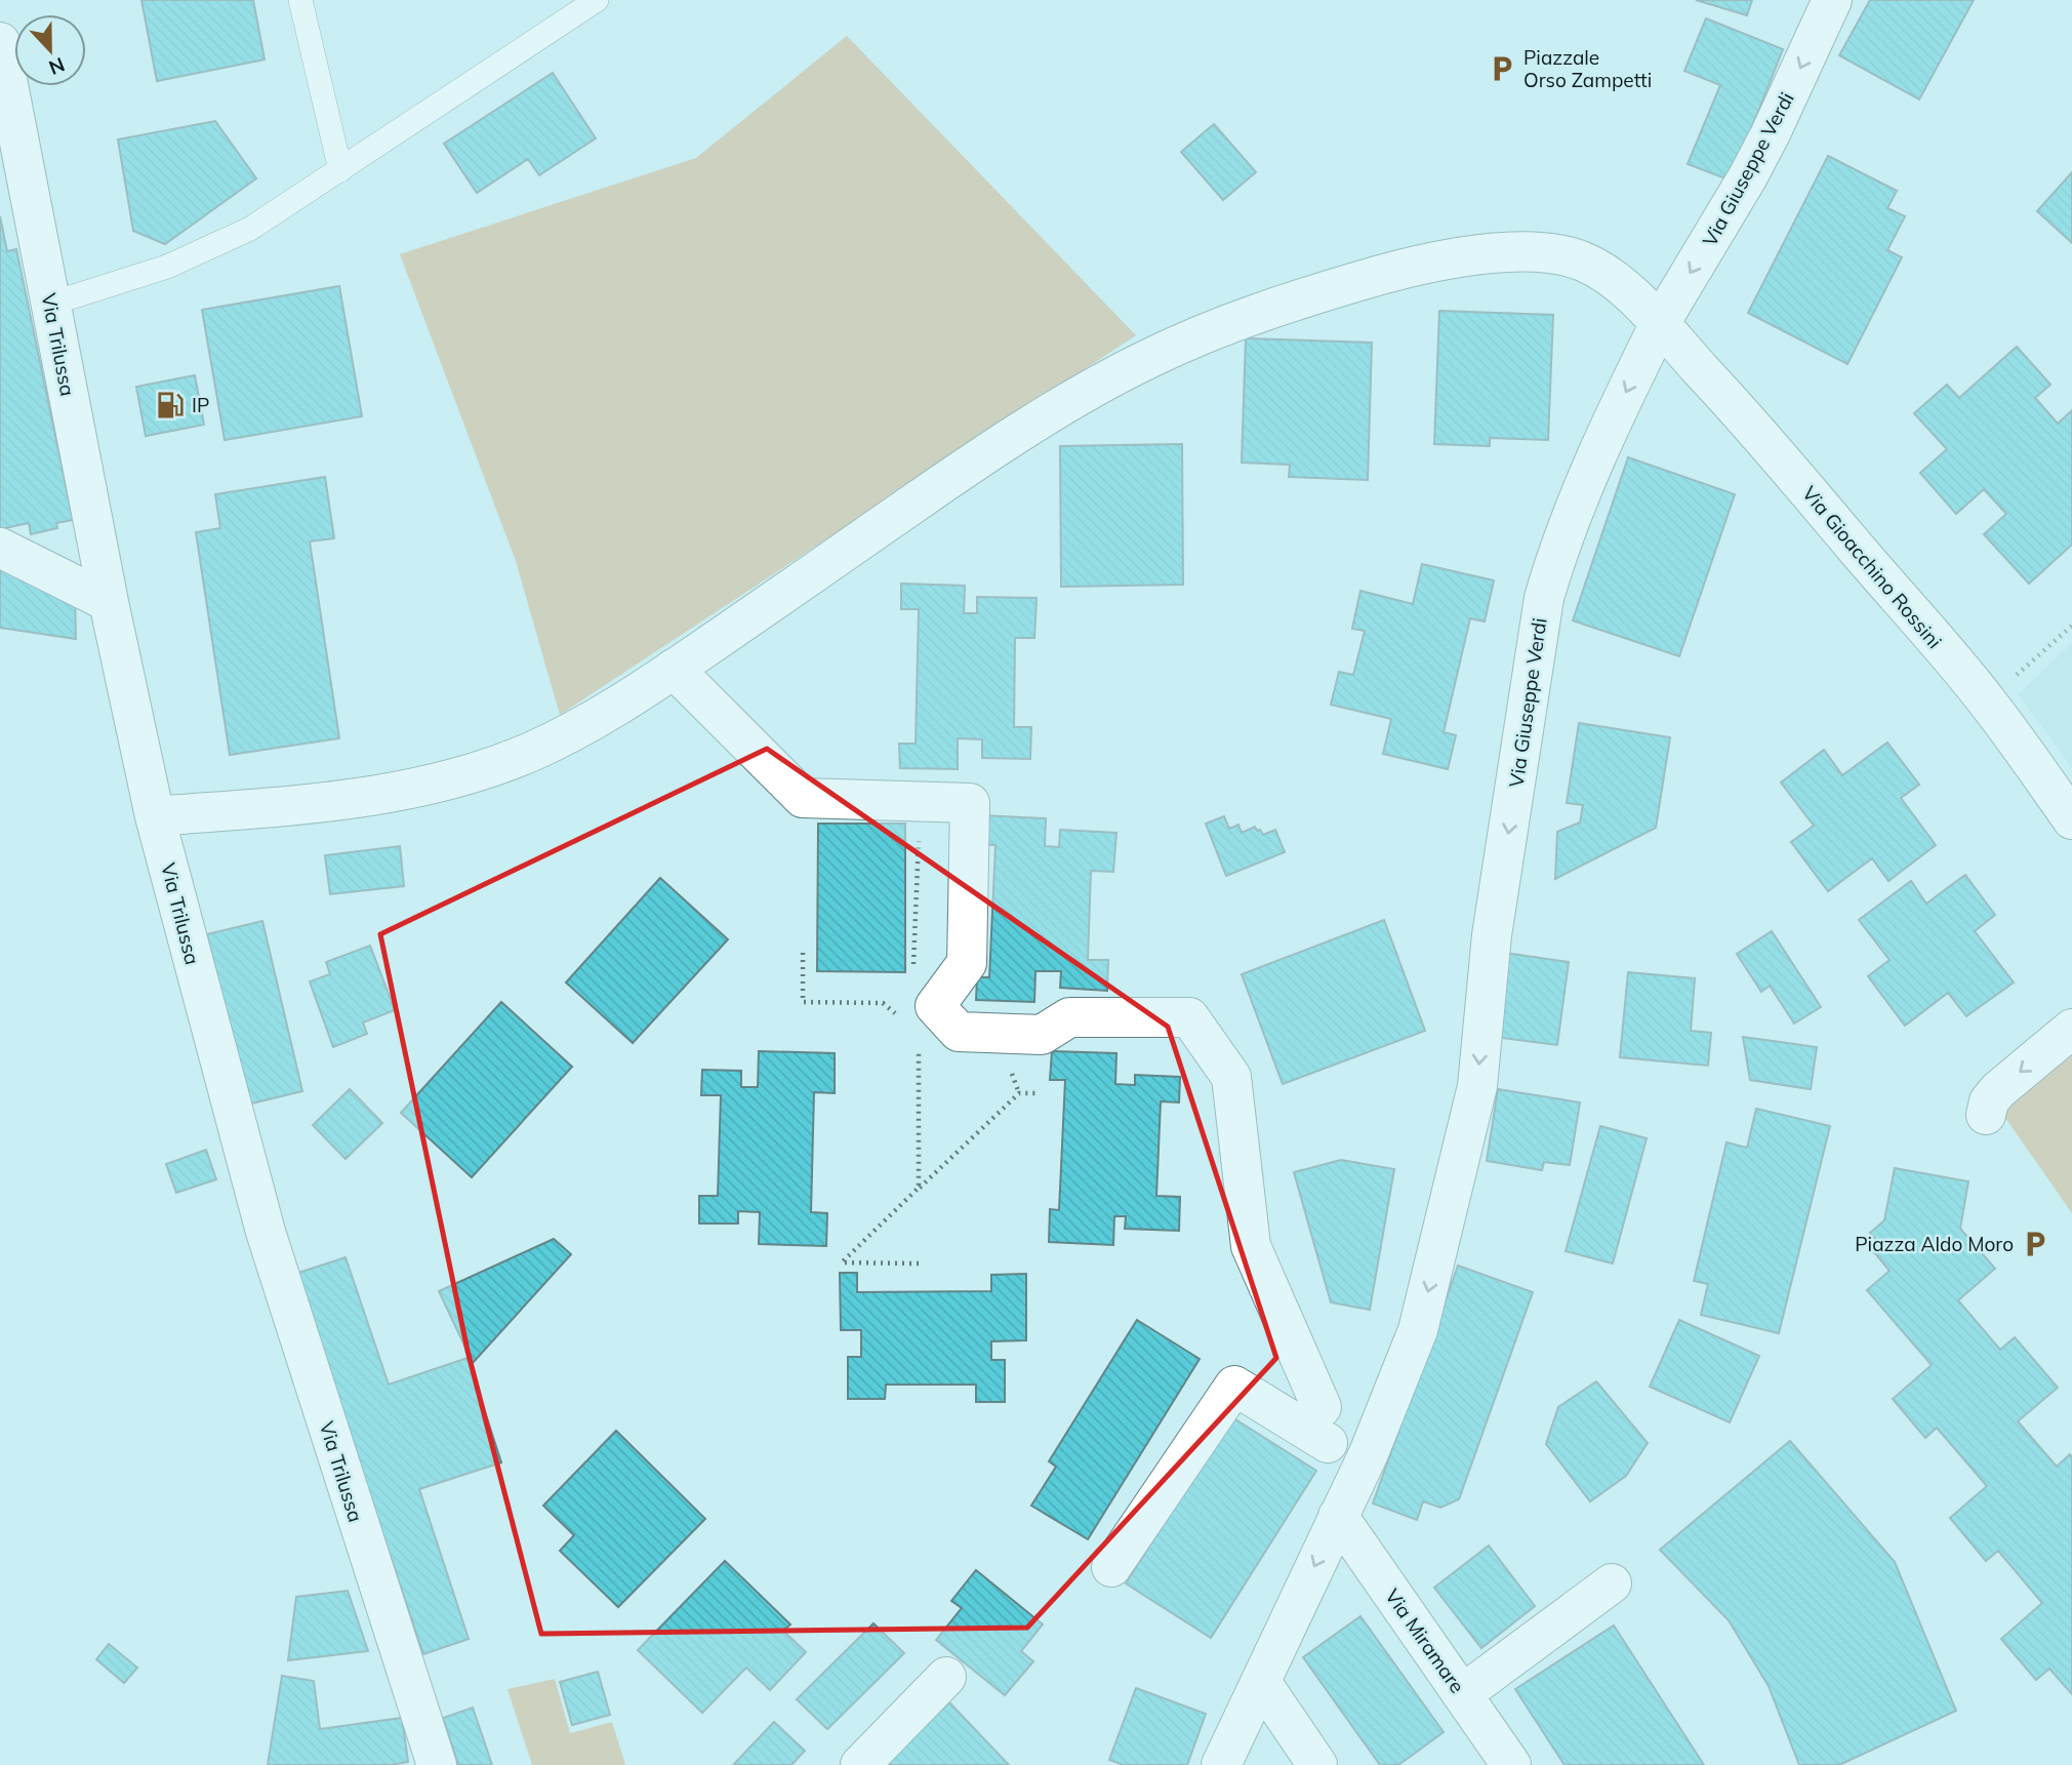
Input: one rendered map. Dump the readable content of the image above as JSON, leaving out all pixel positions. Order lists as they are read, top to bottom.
{
  "streets": {
    "street": [
      "Via Giuseppe Verdi",
      "Via Trilussa",
      "Via Gioacchino Rossini",
      "Via Miramare"
    ]
  },
  "crossings": [
    ["Via Giuseppe Verdi", "Via Gioacchino Rossini"],
    ["Via Giuseppe Verdi", "Via Miramare"],
    ["Via Trilussa", "Via Gioacchino Rossini"]
  ],
  "one_way": ["Via Giuseppe Verdi"],
  "places": {
    "parking": ["Piazzale Orso Zampetti", "Piazza Aldo Moro"],
    "fuel station": ["IP"]
  },
  "north": "bottom"
}
